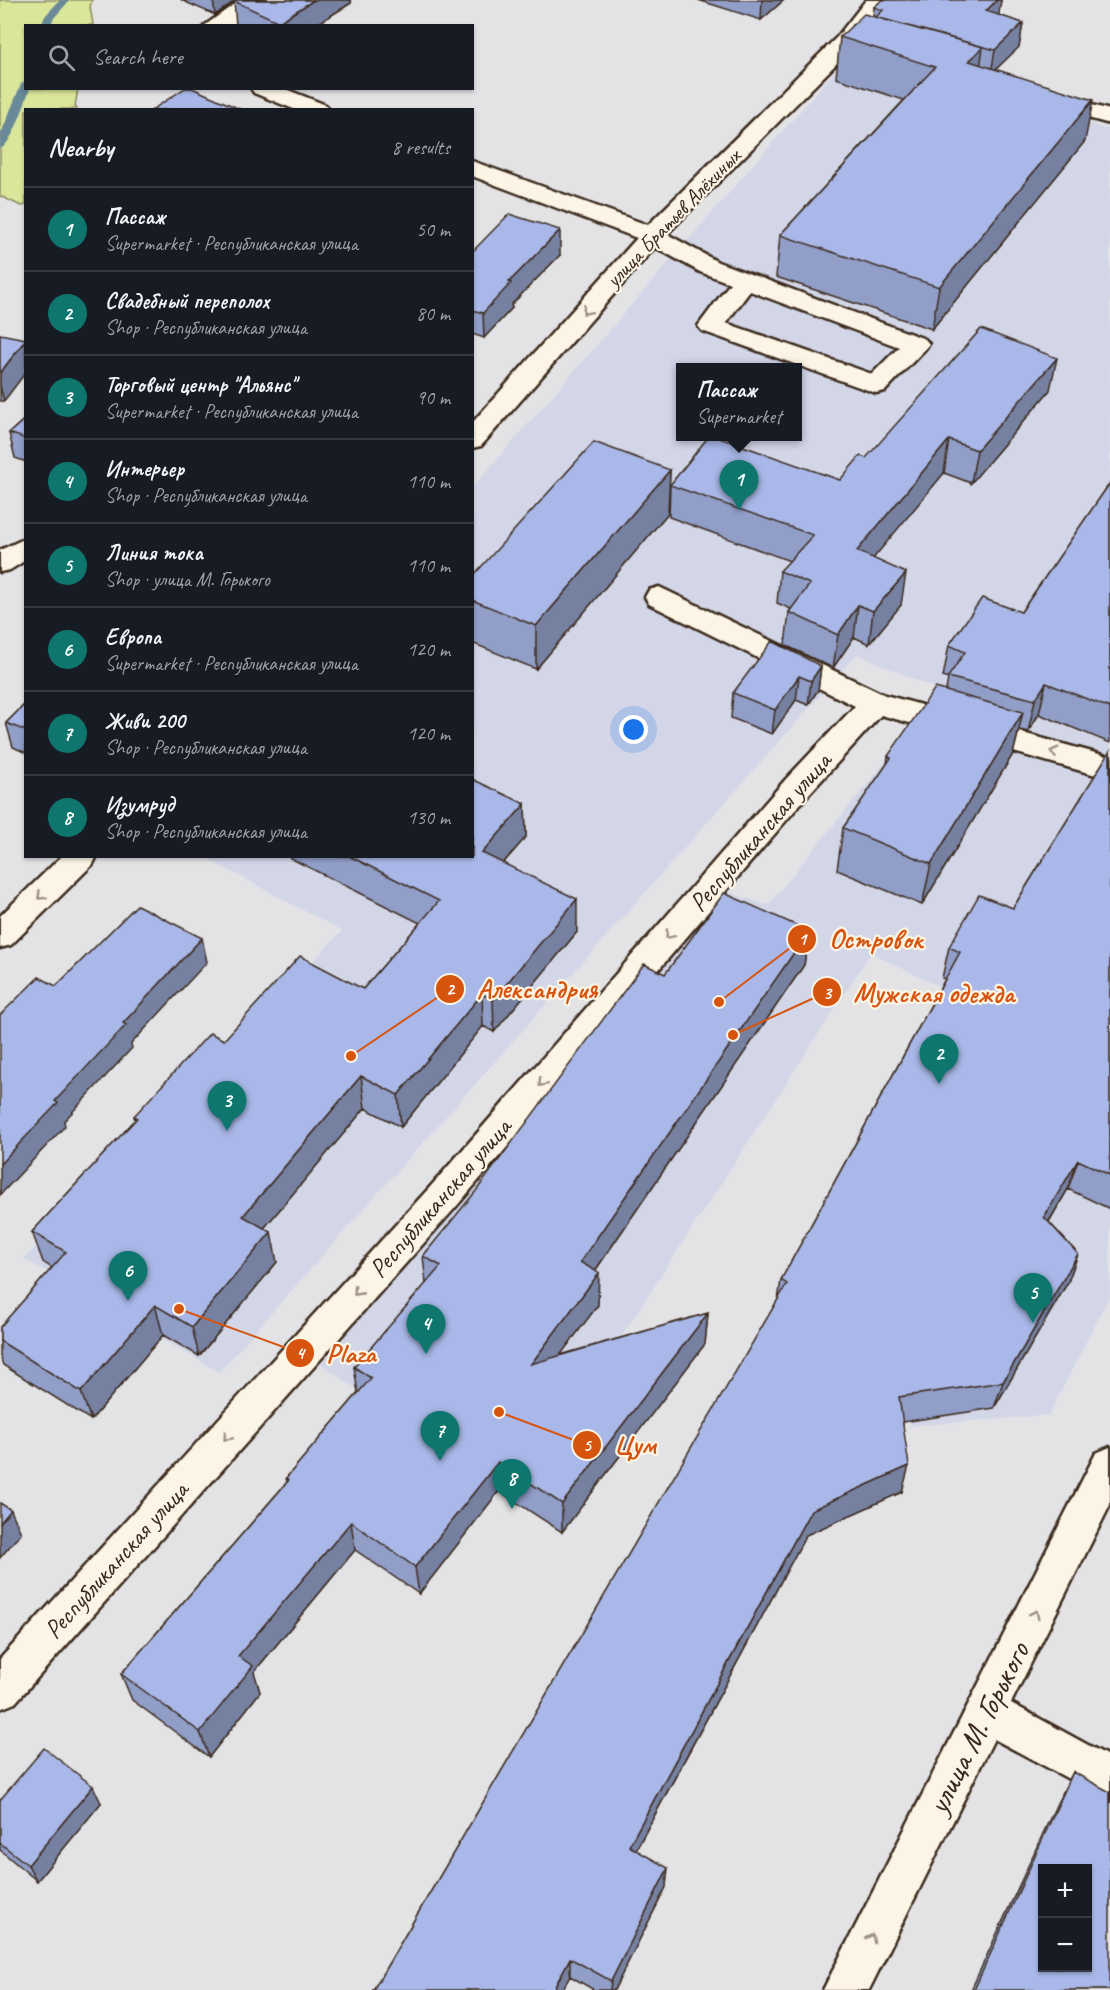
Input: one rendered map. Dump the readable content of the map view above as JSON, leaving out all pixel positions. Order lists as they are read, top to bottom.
{
  "streets": {
    "street": ["улица Братьев Алёхиных", "Республиканская улица", "улица М. Горького"]
  },
  "one_way": ["улица Братьев Алёхиных", "Республиканская улица", "улица М. Горького"],
  "places": [
    "Островок",
    "Мужская одежда",
    "Александрия",
    "Plaza",
    "Цум"
  ],
  "page": {
    "search": "Search here",
    "heading": ["Nearby", "8 results"],
    "list": [
      {
        "mark": "1",
        "name": "Пассаж",
        "note": "Supermarket · Республиканская улица",
        "value": "50 m"
      },
      {
        "mark": "2",
        "name": "Свадебный переполох",
        "note": "Shop · Республиканская улица",
        "value": "80 m"
      },
      {
        "mark": "3",
        "name": "Торговый центр \"Альянс\"",
        "note": "Supermarket · Республиканская улица",
        "value": "90 m"
      },
      {
        "mark": "4",
        "name": "Интерьер",
        "note": "Shop · Республиканская улица",
        "value": "110 m"
      },
      {
        "mark": "5",
        "name": "Линия тока",
        "note": "Shop · улица М. Горького",
        "value": "110 m"
      },
      {
        "mark": "6",
        "name": "Европа",
        "note": "Supermarket · Республиканская улица",
        "value": "120 m"
      },
      {
        "mark": "7",
        "name": "Живи 200",
        "note": "Shop · Республиканская улица",
        "value": "120 m"
      },
      {
        "mark": "8",
        "name": "Изумруд",
        "note": "Shop · Республиканская улица",
        "value": "130 m"
      }
    ],
    "popup": ["Пассаж", "Supermarket"],
    "pins": [
      "1",
      "2",
      "3",
      "6",
      "5",
      "4",
      "7",
      "8"
    ],
    "map_buttons": ["+", "−"]
  }
}
